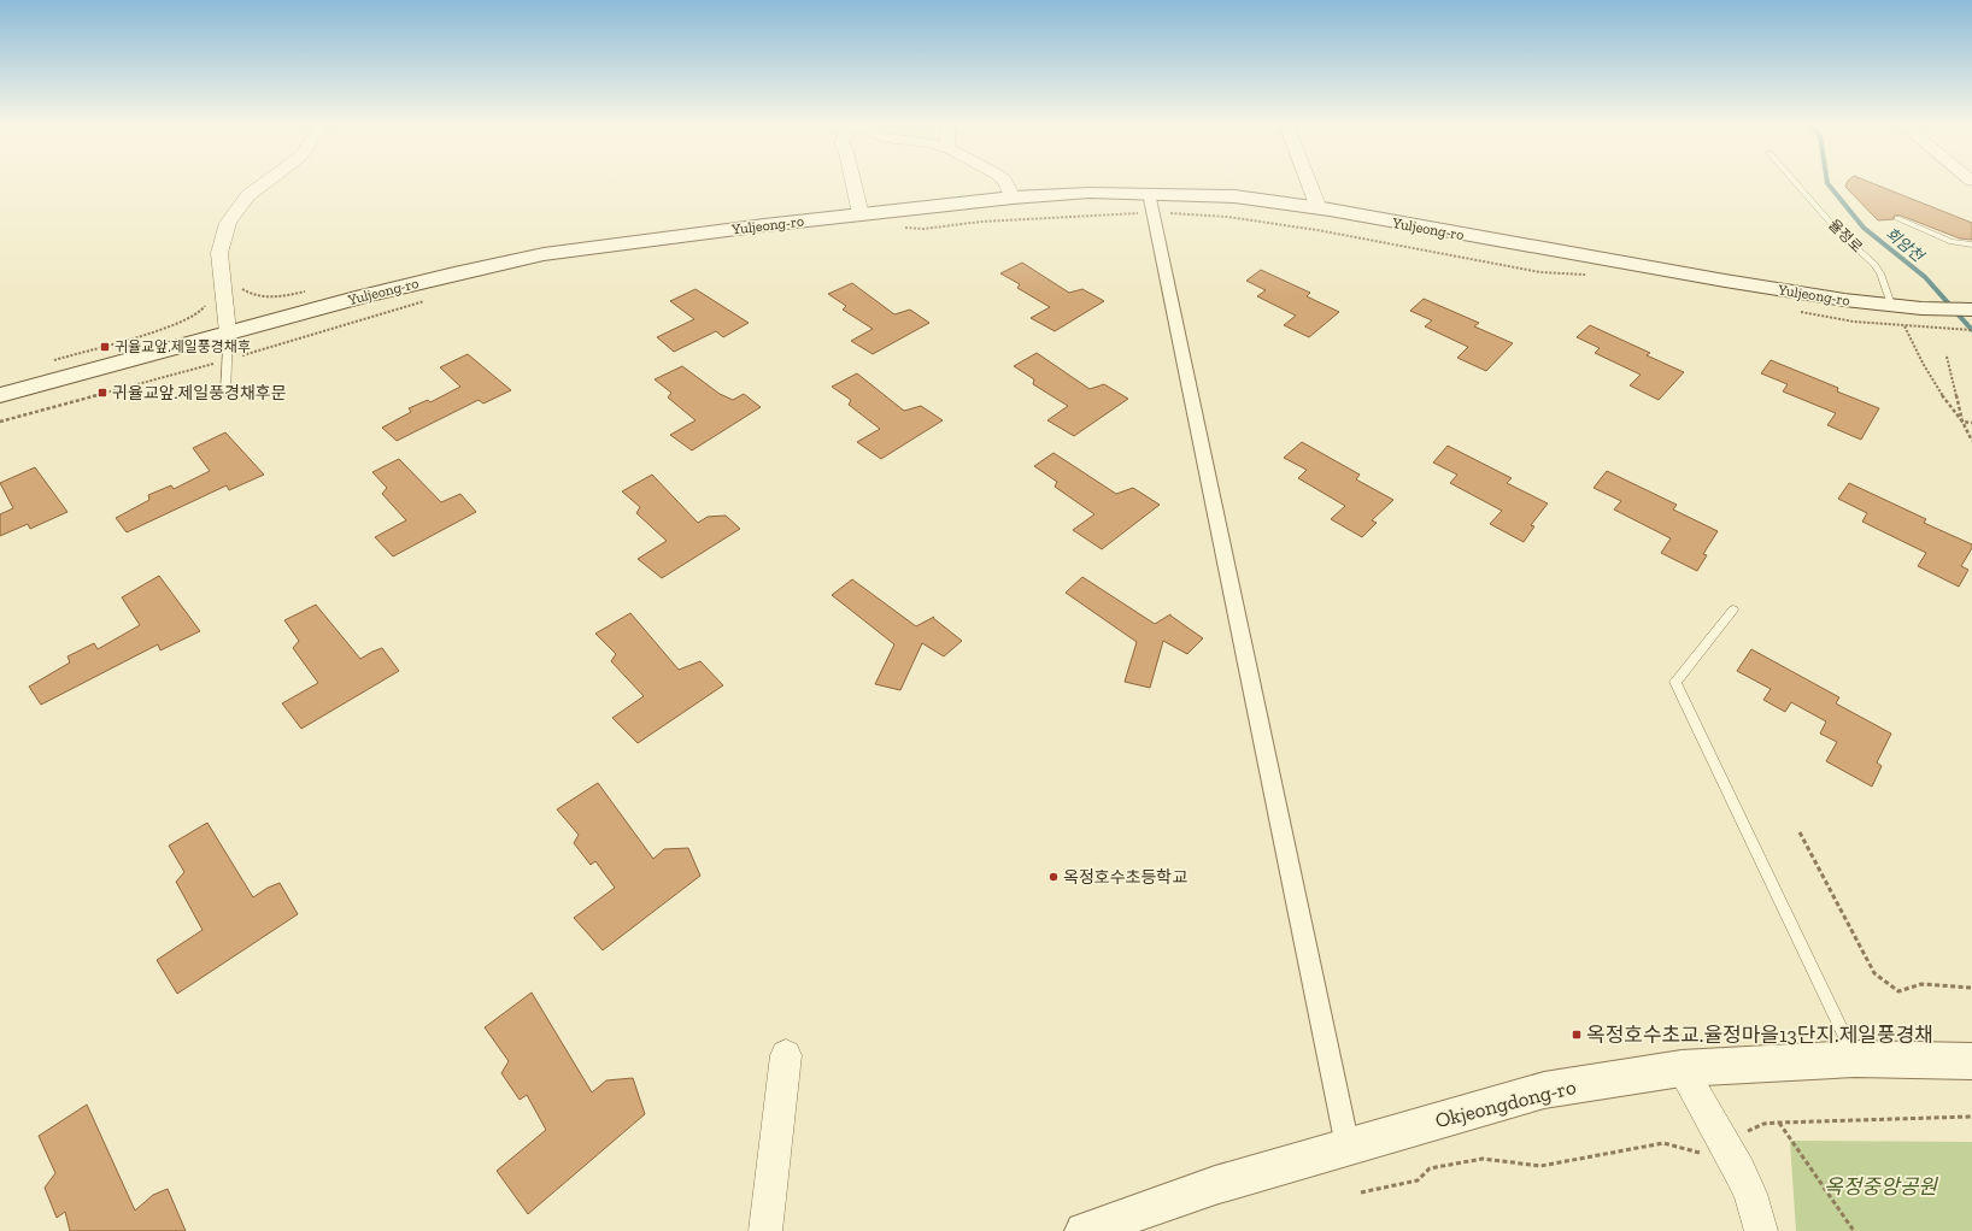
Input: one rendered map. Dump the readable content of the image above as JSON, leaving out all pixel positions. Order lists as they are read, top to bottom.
{
  "streets": {
    "main road": ["Yuljeong-ro", "Okjeongdong-ro"],
    "lane": ["율정로"]
  },
  "crossings": [
    ["Yuljeong-ro", "율정로"]
  ],
  "water": ["회암천"],
  "parks": ["옥정중앙공원"],
  "places": {
    "transit": ["귀율교앞.제일풍경채후", "귀율교앞.제일풍경채후문", "옥정호수초교.율정마을13단지.제일풍경채"],
    "other": ["옥정호수초등학교"]
  }
}
